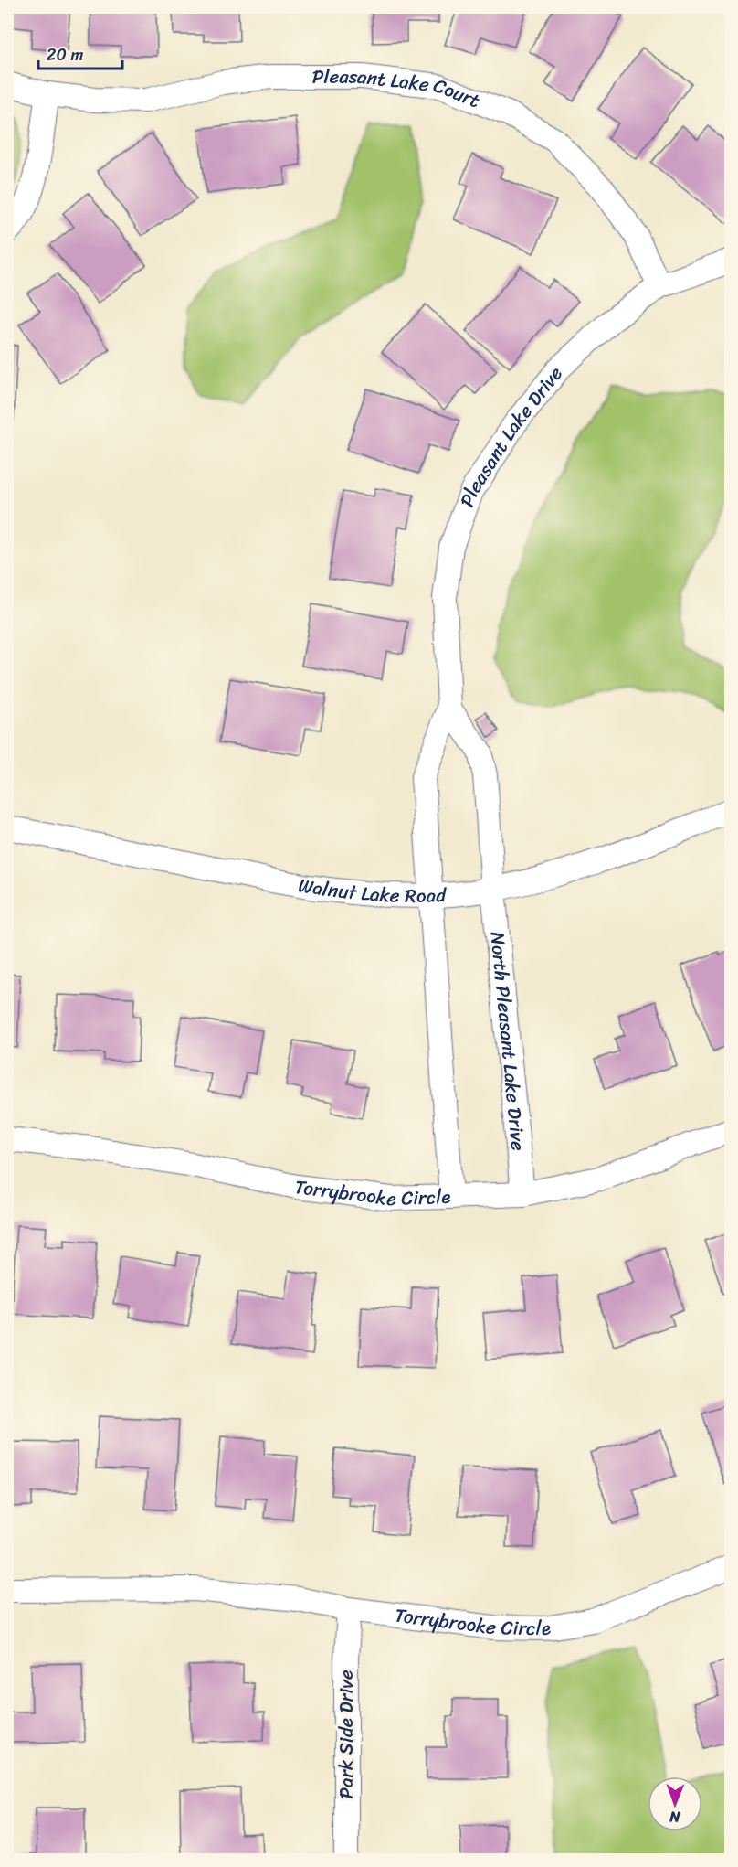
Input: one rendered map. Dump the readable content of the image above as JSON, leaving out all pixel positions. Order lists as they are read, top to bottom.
{
  "streets": {
    "street": [
      "Pleasant Lake Court",
      "Pleasant Lake Drive",
      "Walnut Lake Road",
      "North Pleasant Lake Drive",
      "Torrybrooke Circle",
      "Park Side Drive"
    ]
  },
  "crossings": [
    ["Pleasant Lake Court", "Pleasant Lake Drive"],
    ["Pleasant Lake Drive", "Walnut Lake Road"],
    ["Walnut Lake Road", "North Pleasant Lake Drive"],
    ["North Pleasant Lake Drive", "Torrybrooke Circle"],
    ["Torrybrooke Circle", "Park Side Drive"]
  ],
  "scale_bar": "20 m",
  "north": "bottom"
}
